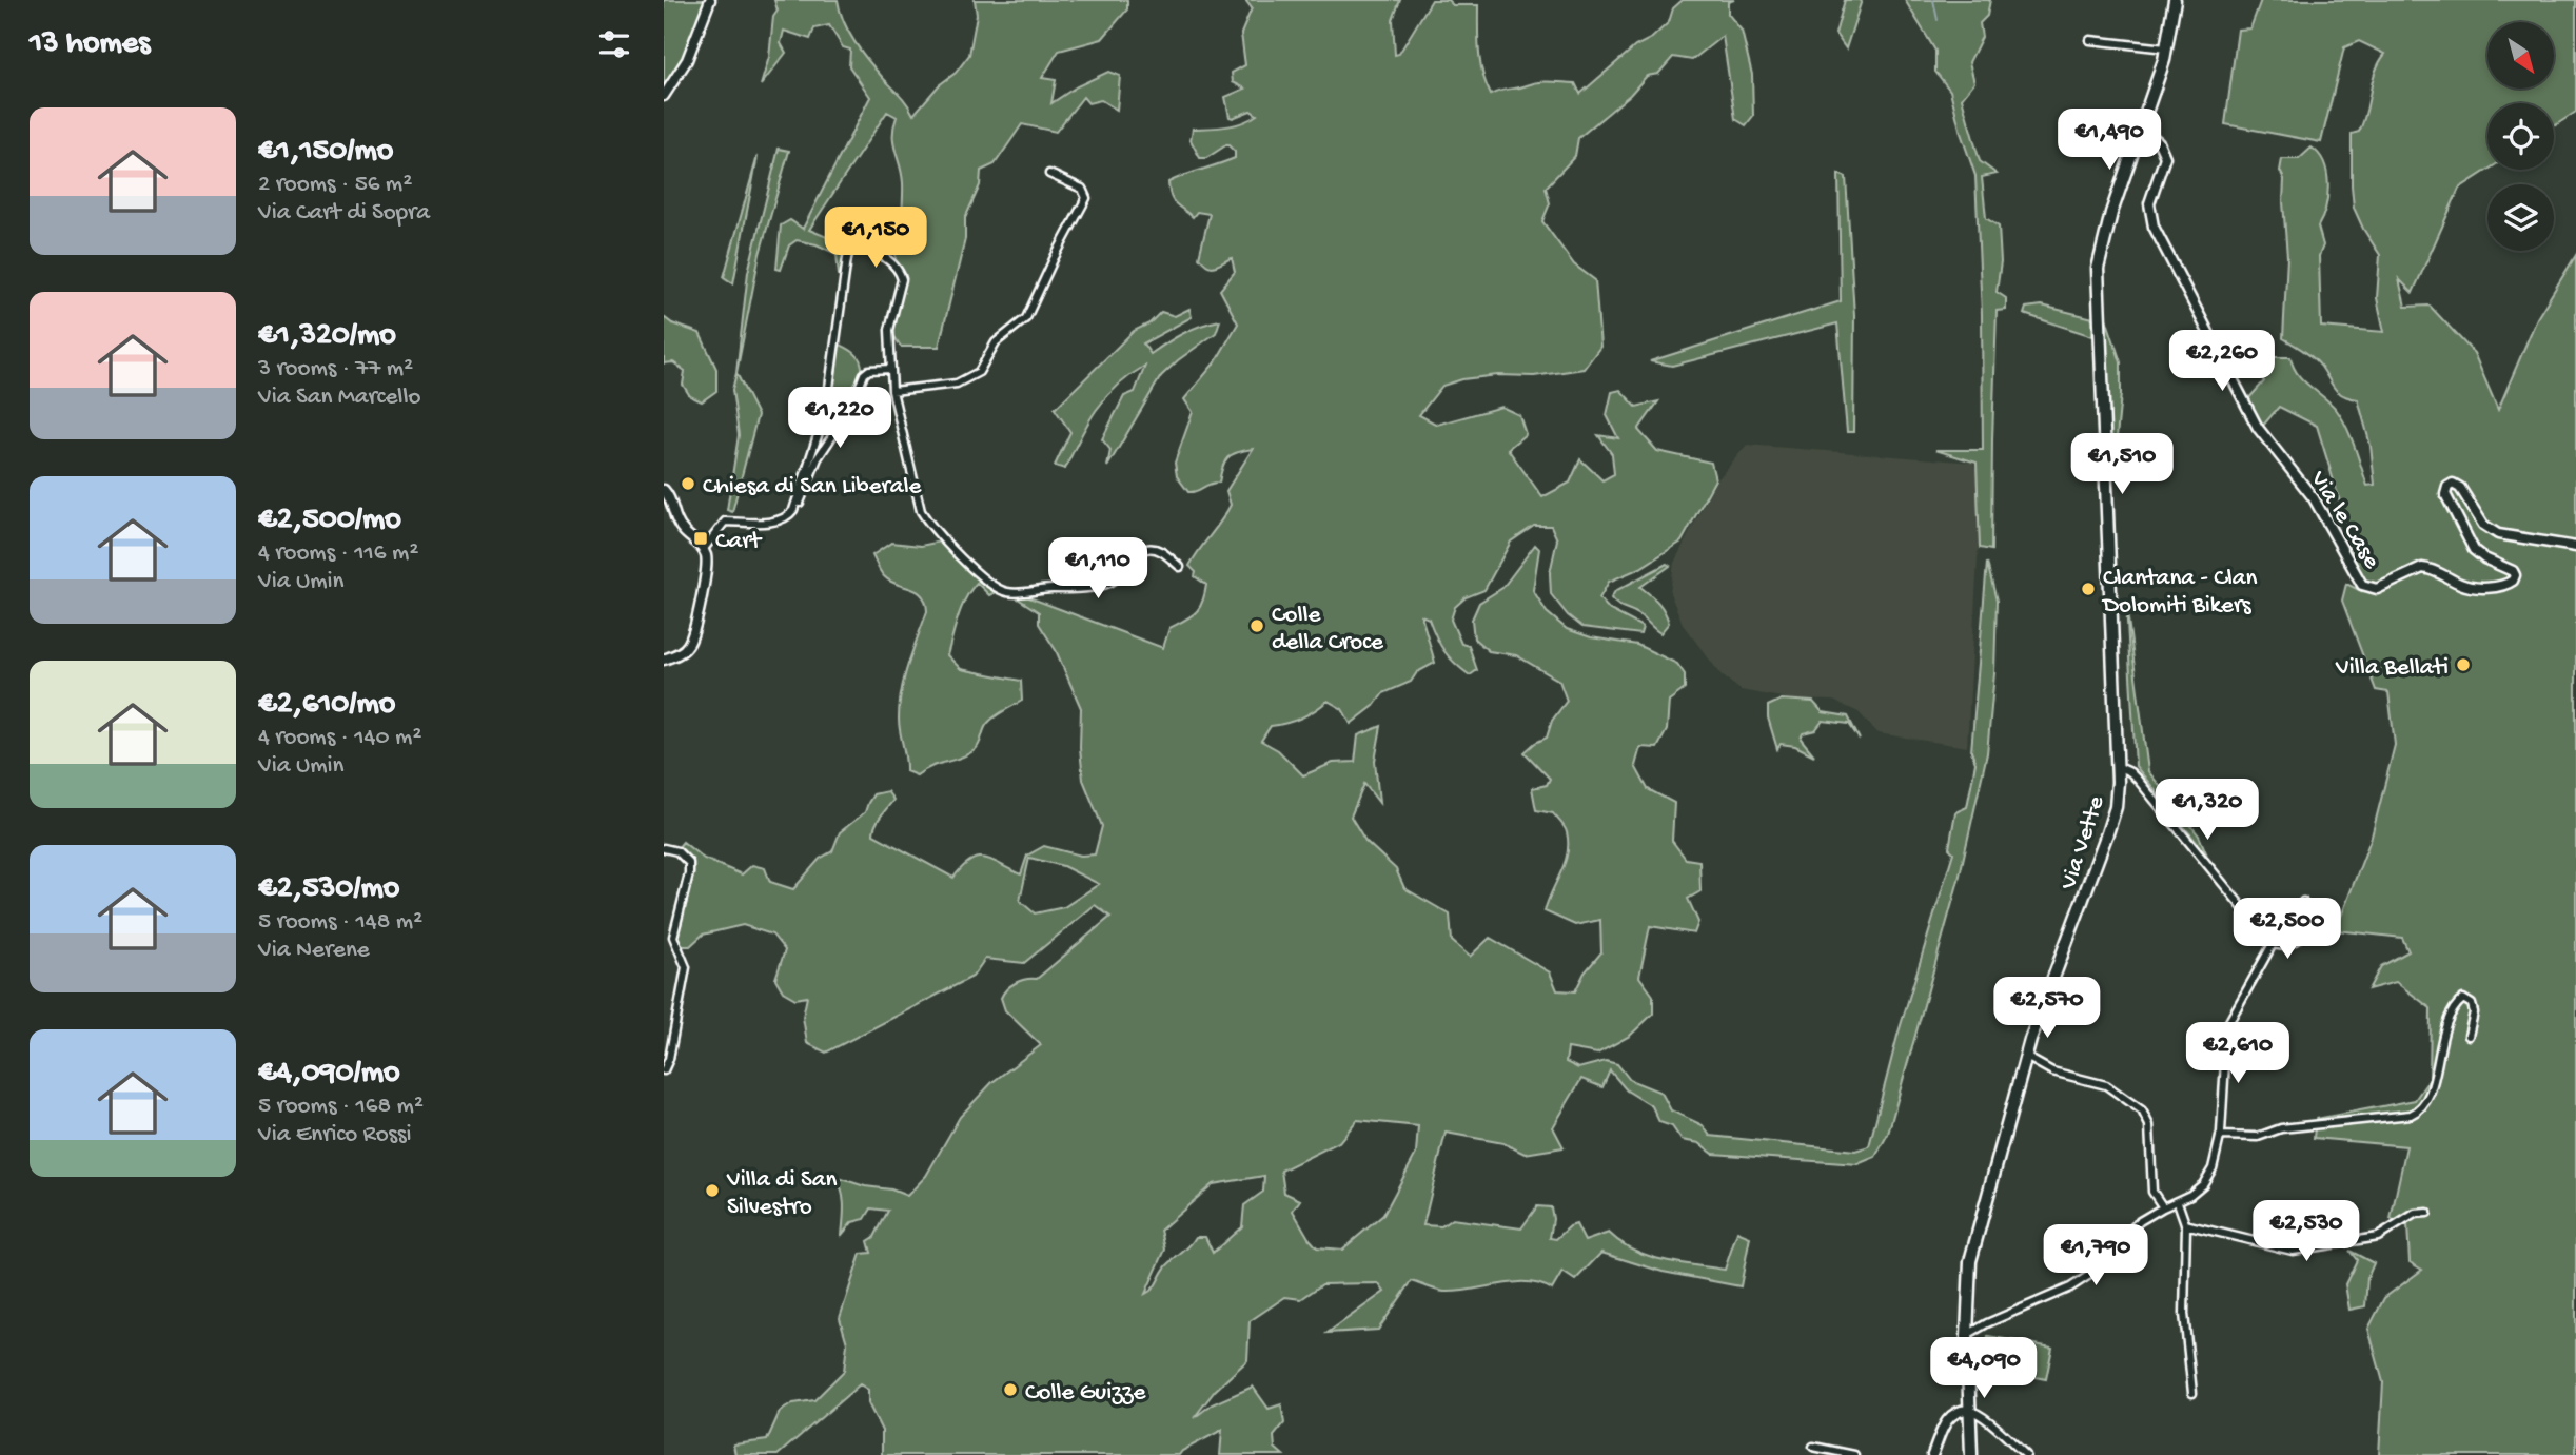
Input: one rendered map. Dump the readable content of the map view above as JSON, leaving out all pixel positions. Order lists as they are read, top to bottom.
{
  "streets": {
    "main road": ["Via Vette"],
    "street": ["Via le Case"]
  },
  "crossings": [
    ["Via le Case", "Via Vette"]
  ],
  "places": {
    "other": [
      "Chiesa di San Liberale",
      "Clantana - Clan Dolomiti Bikers",
      "Colle della Croce",
      "Villa Bellati",
      "Villa di San Silvestro",
      "Colle Guizze"
    ],
    "transit": ["Cart"]
  },
  "north": "bottom right",
  "page": {
    "heading": "13 homes",
    "list": [
      {
        "name": "€1,150/mo",
        "note": "2 rooms · 56 m² · Via Cart di Sopra"
      },
      {
        "name": "€1,320/mo",
        "note": "3 rooms · 77 m² · Via San Marcello"
      },
      {
        "name": "€2,500/mo",
        "note": "4 rooms · 116 m² · Via Umin"
      },
      {
        "name": "€2,610/mo",
        "note": "4 rooms · 140 m² · Via Umin"
      },
      {
        "name": "€2,530/mo",
        "note": "5 rooms · 148 m² · Via Nerene"
      },
      {
        "name": "€4,090/mo",
        "note": "5 rooms · 168 m² · Via Enrico Rossi"
      }
    ],
    "price": [
      "€1,490",
      "€1,150",
      "€2,260",
      "€1,220",
      "€1,510",
      "€1,110",
      "€1,320",
      "€2,500",
      "€2,570",
      "€2,610",
      "€2,530",
      "€1,790",
      "€4,090"
    ]
  }
}
